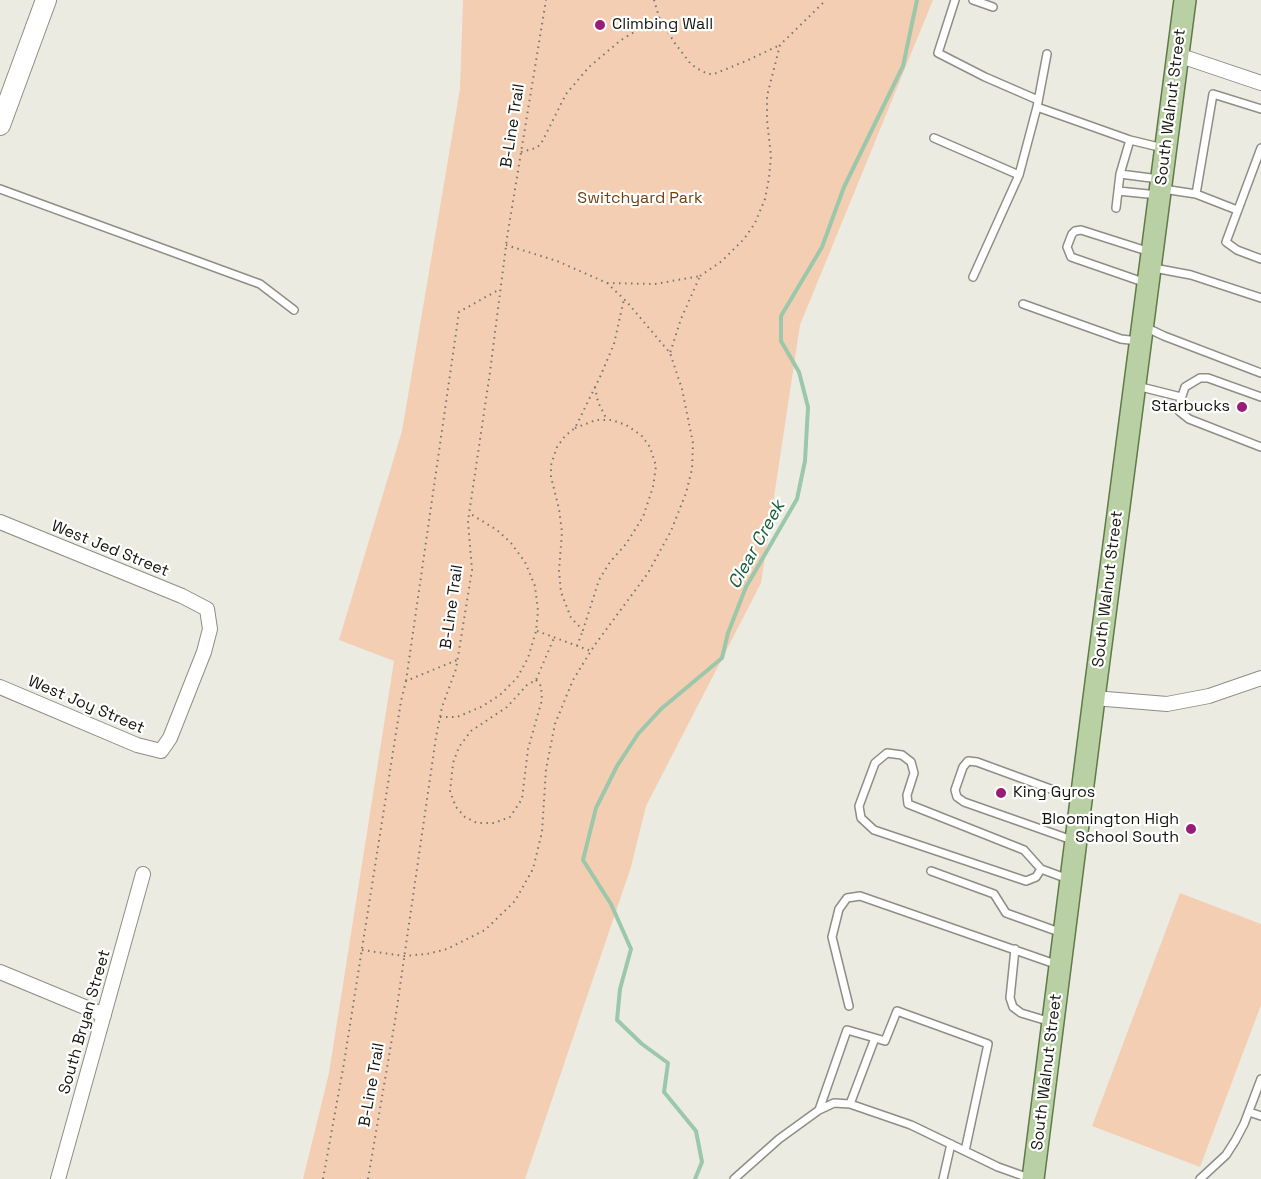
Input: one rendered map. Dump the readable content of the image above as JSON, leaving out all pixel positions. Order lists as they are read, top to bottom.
{
  "streets": {
    "main road": ["South Walnut Street"],
    "street": ["West Jed Street", "West Joy Street", "South Bryan Street"],
    "path": ["B-Line Trail"]
  },
  "crossings": [
    ["West Jed Street", "West Joy Street"]
  ],
  "water": ["Clear Creek"],
  "parks": ["Switchyard Park"],
  "places": [
    "Climbing Wall",
    "Starbucks",
    "King Gyros",
    "Bloomington High School South"
  ]
}
